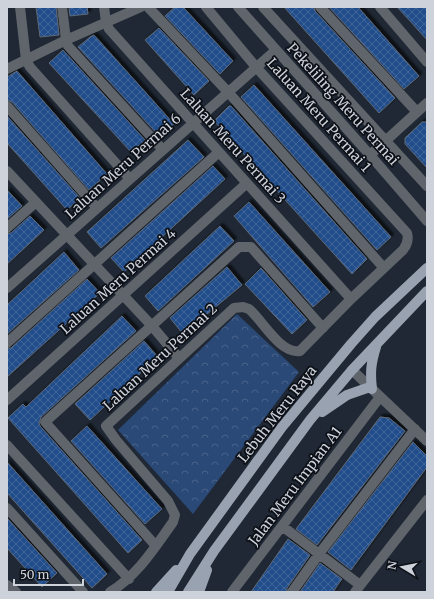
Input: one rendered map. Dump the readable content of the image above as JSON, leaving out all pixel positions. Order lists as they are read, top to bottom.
{
  "streets": {
    "main road": ["Lebuh Meru Raya"],
    "street": [
      "Pekeliling Meru Permai",
      "Laluan Meru Permai 1",
      "Laluan Meru Permai 3",
      "Laluan Meru Permai 6",
      "Laluan Meru Permai 4",
      "Laluan Meru Permai 2",
      "Jalan Meru Impian A1"
    ]
  },
  "crossings": [
    ["Pekeliling Meru Permai", "Laluan Meru Permai 6"],
    ["Laluan Meru Permai 1", "Laluan Meru Permai 6"],
    ["Laluan Meru Permai 1", "Laluan Meru Permai 2"],
    ["Laluan Meru Permai 3", "Laluan Meru Permai 6"],
    ["Laluan Meru Permai 3", "Laluan Meru Permai 4"],
    ["Laluan Meru Permai 3", "Laluan Meru Permai 2"]
  ],
  "scale_bar": "50 m",
  "north": "left"
}
